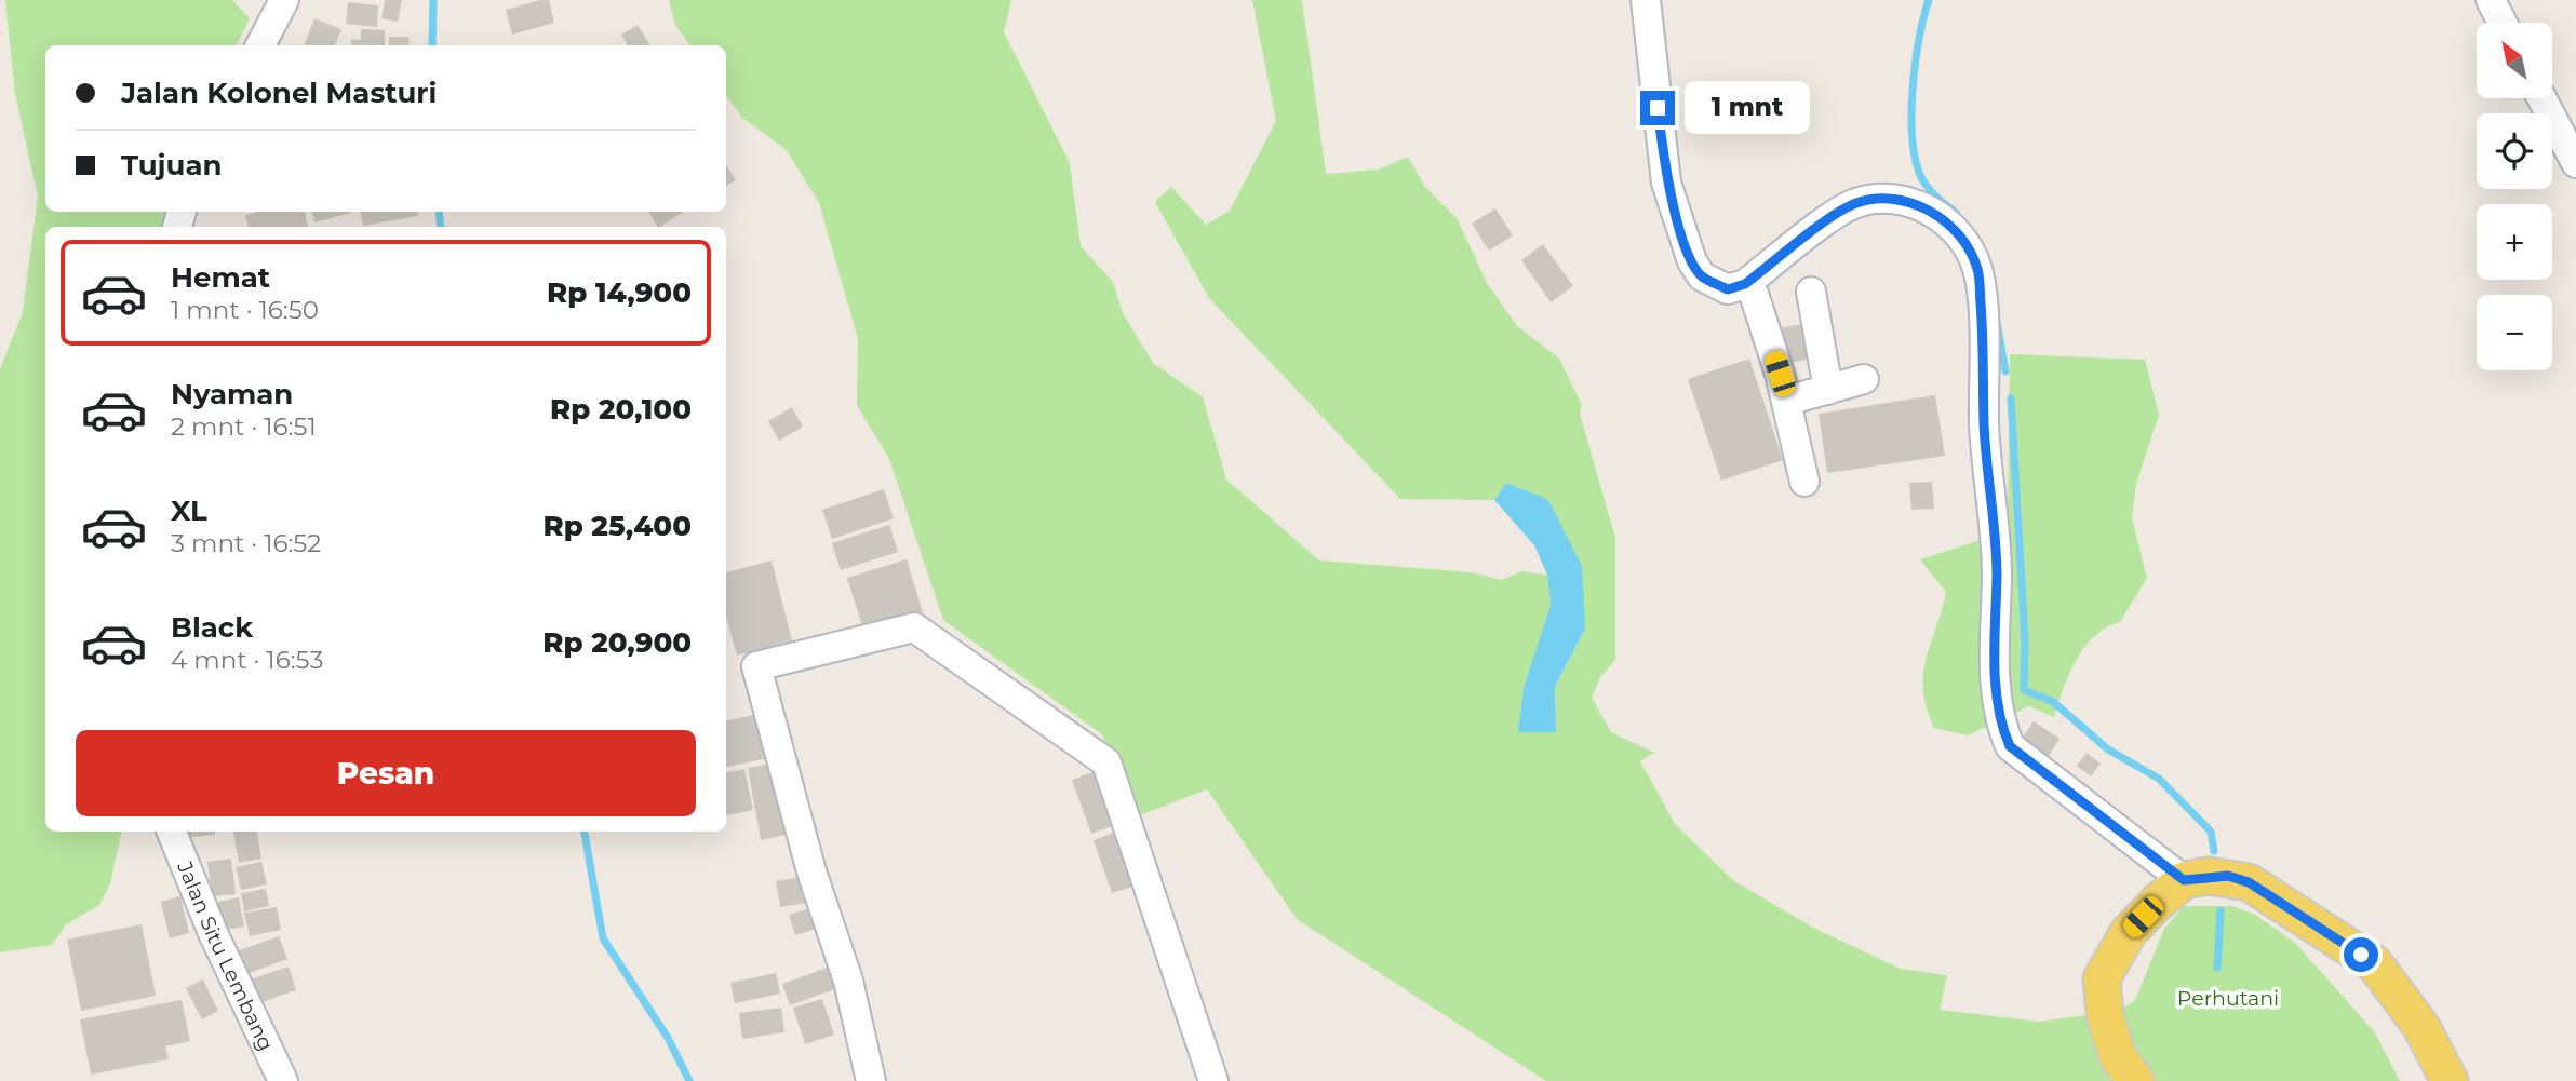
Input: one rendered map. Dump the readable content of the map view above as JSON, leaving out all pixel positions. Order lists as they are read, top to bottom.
{
  "streets": {
    "street": ["Jalan Situ Lembang"]
  },
  "parks": ["Perhutani"],
  "north": "top left",
  "page": {
    "map_buttons": ["+", "−"],
    "banner": ["Jalan Kolonel Masturi", "Tujuan"],
    "bubble": "1 mnt",
    "list": [
      {
        "name": "Hemat",
        "note": "1 mnt · 16:50",
        "value": "Rp 14,900"
      },
      {
        "name": "Nyaman",
        "note": "2 mnt · 16:51",
        "value": "Rp 20,100"
      },
      {
        "name": "XL",
        "note": "3 mnt · 16:52",
        "value": "Rp 25,400"
      },
      {
        "name": "Black",
        "note": "4 mnt · 16:53",
        "value": "Rp 20,900"
      }
    ],
    "buttons": "Pesan"
  }
}
